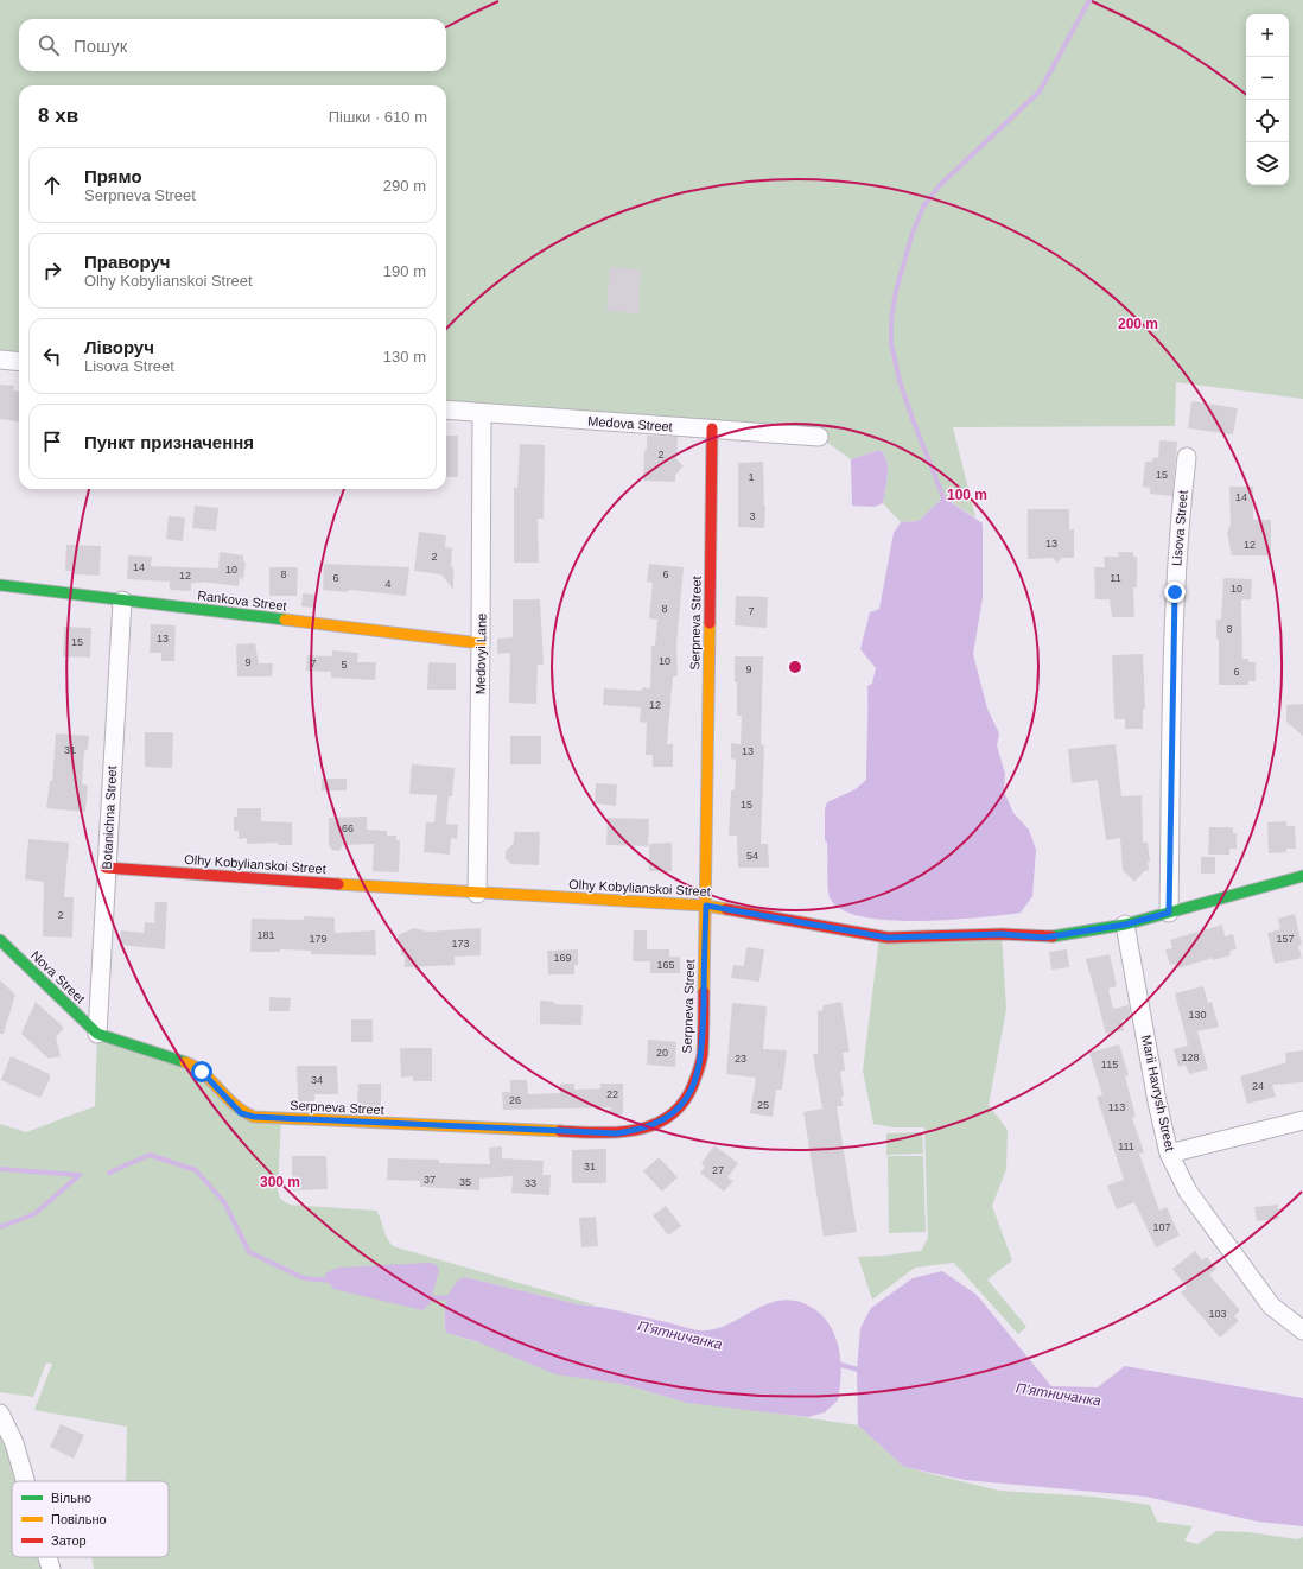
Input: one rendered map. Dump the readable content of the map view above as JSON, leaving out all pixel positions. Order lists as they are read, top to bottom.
{
  "streets": {
    "street": [
      "Medova Street",
      "Lisova Street",
      "Rankova Street",
      "Serpneva Street",
      "Medovyi Lane",
      "Botanichna Street",
      "Olhy Kobylianskoi Street",
      "Nova Street",
      "Marii Havrysh Street"
    ]
  },
  "crossings": [
    ["Medova Street", "Serpneva Street"],
    ["Medova Street", "Medovyi Lane"],
    ["Lisova Street", "Olhy Kobylianskoi Street"],
    ["Rankova Street", "Medovyi Lane"],
    ["Rankova Street", "Botanichna Street"],
    ["Serpneva Street", "Botanichna Street"],
    ["Serpneva Street", "Olhy Kobylianskoi Street"],
    ["Serpneva Street", "Nova Street"],
    ["Medovyi Lane", "Olhy Kobylianskoi Street"],
    ["Botanichna Street", "Olhy Kobylianskoi Street"],
    ["Botanichna Street", "Nova Street"],
    ["Olhy Kobylianskoi Street", "Marii Havrysh Street"]
  ],
  "water": ["П'ятничанка"],
  "house_numbers": [
    "2",
    "15",
    "1",
    "14",
    "3",
    "13",
    "12",
    "2",
    "14",
    "10",
    "8",
    "6",
    "12",
    "6",
    "11",
    "4",
    "10",
    "8",
    "7",
    "8",
    "13",
    "15",
    "10",
    "9",
    "7",
    "5",
    "9",
    "6",
    "12",
    "31",
    "13",
    "15",
    "66",
    "54",
    "2",
    "181",
    "179",
    "157",
    "173",
    "169",
    "165",
    "130",
    "20",
    "128",
    "23",
    "115",
    "34",
    "24",
    "22",
    "26",
    "25",
    "113",
    "111",
    "31",
    "27",
    "37",
    "35",
    "33",
    "107",
    "103"
  ],
  "legend": ["Вільно", "Повільно", "Затор"],
  "page": {
    "map_buttons": ["+", "−"],
    "search": "Пошук",
    "heading": ["8 хв", "Пішки · 610 m"],
    "list": [
      ["Прямо", "Serpneva Street", "290 m"],
      ["Праворуч", "Olhy Kobylianskoi Street", "190 m"],
      ["Ліворуч", "Lisova Street", "130 m"],
      "Пункт призначення"
    ]
  },
  "rings": ["200 m", "100 m", "300 m"]
}
